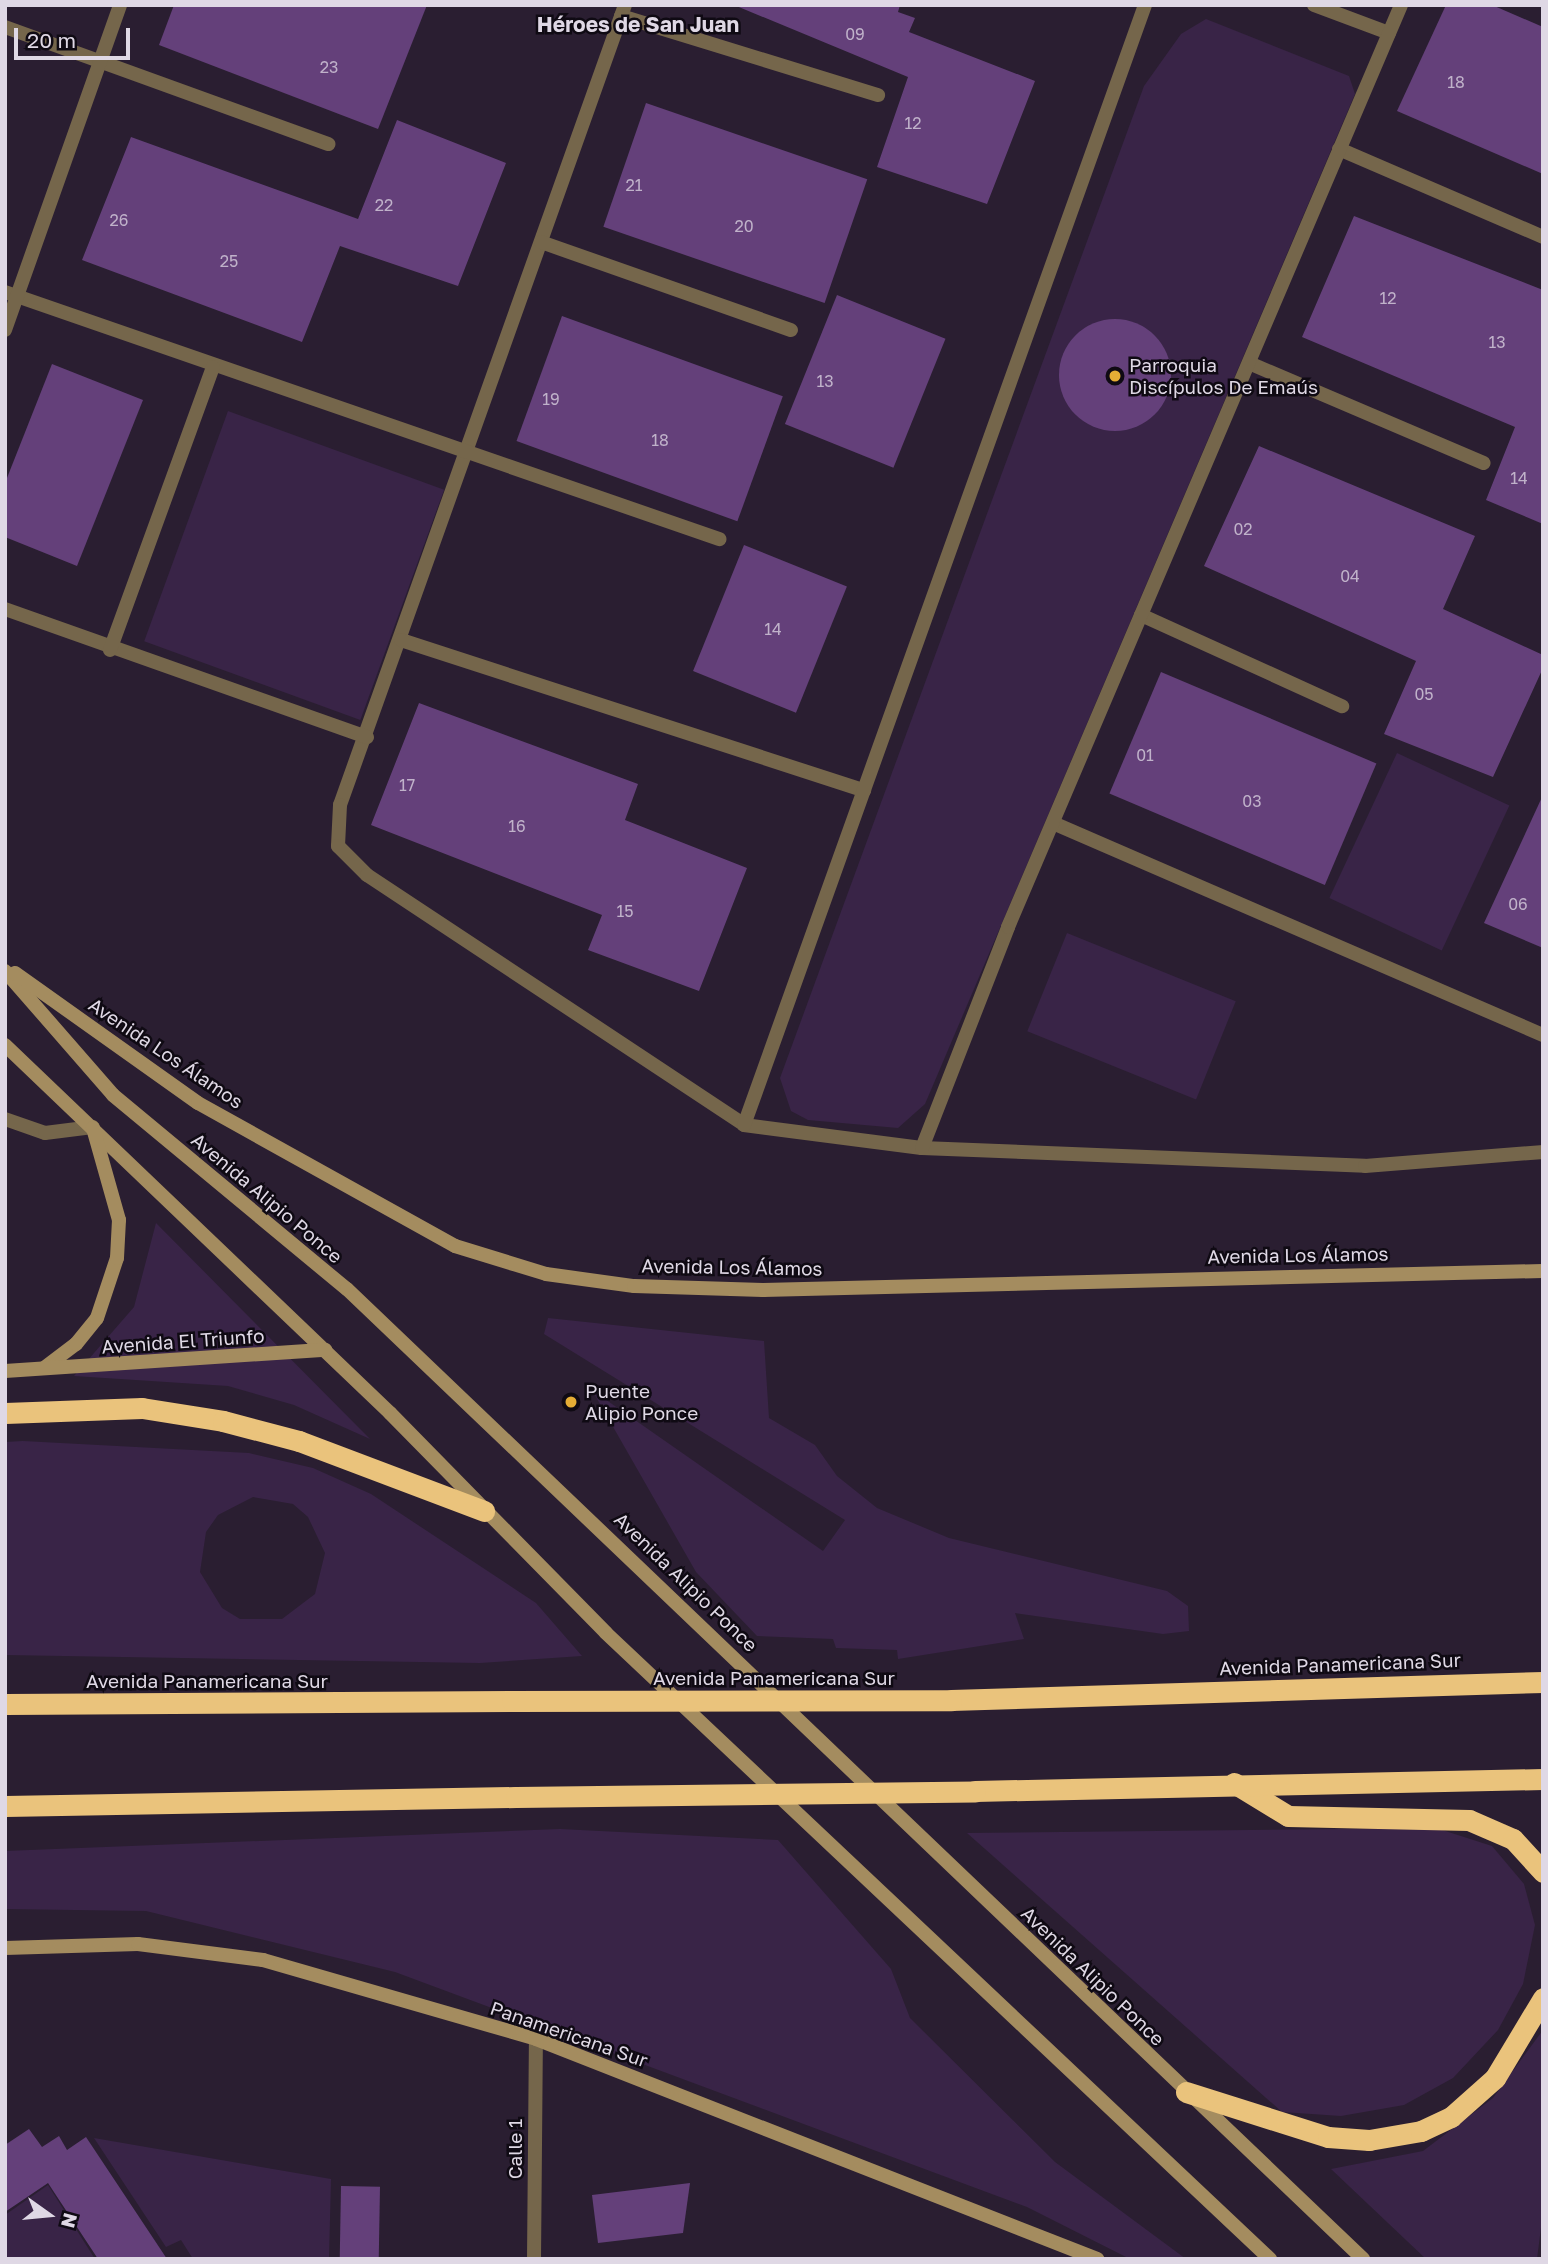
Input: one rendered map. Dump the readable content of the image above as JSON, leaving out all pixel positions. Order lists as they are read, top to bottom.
{
  "streets": {
    "highway": ["Avenida Panamericana Sur"],
    "main road": [
      "Avenida Los Álamos",
      "Avenida Alipio Ponce",
      "Avenida El Triunfo",
      "Panamericana Sur"
    ],
    "street": ["Calle 1"]
  },
  "crossings": [
    ["Avenida Los Álamos", "Avenida Alipio Ponce"],
    ["Panamericana Sur", "Calle 1"]
  ],
  "districts": ["Héroes de San Juan"],
  "places": ["Parroquia Discípulos De Emaús", "Puente Alipio Ponce"],
  "house_numbers": [
    "09",
    "23",
    "18",
    "12",
    "21",
    "22",
    "26",
    "20",
    "25",
    "12",
    "13",
    "13",
    "19",
    "18",
    "14",
    "02",
    "04",
    "14",
    "05",
    "01",
    "17",
    "03",
    "16",
    "06",
    "15"
  ],
  "scale_bar": "20 m",
  "north": "right"
}
